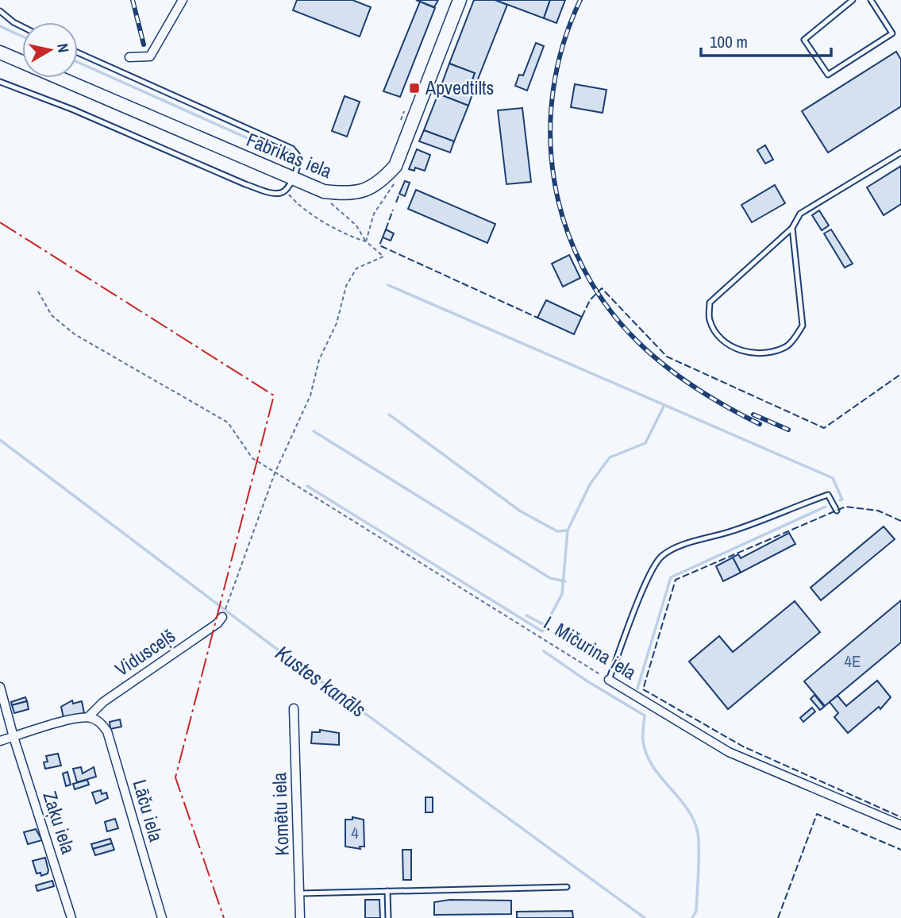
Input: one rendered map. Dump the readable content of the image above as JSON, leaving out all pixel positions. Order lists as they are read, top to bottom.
{
  "streets": {
    "main road": ["Fabrikas iela"],
    "street": [
      "I. Mičurina iela",
      "Vidusceļš",
      "Lāču iela",
      "Komētu iela",
      "Zaķu iela"
    ]
  },
  "crossings": [
    ["Vidusceļš", "Lāču iela"],
    ["Vidusceļš", "Zaķu iela"]
  ],
  "water": ["Kustes kanāls"],
  "places": {
    "transit": ["Apvedtilts"]
  },
  "house_numbers": ["4E", "4"],
  "scale_bar": "100 m",
  "north": "right"
}
